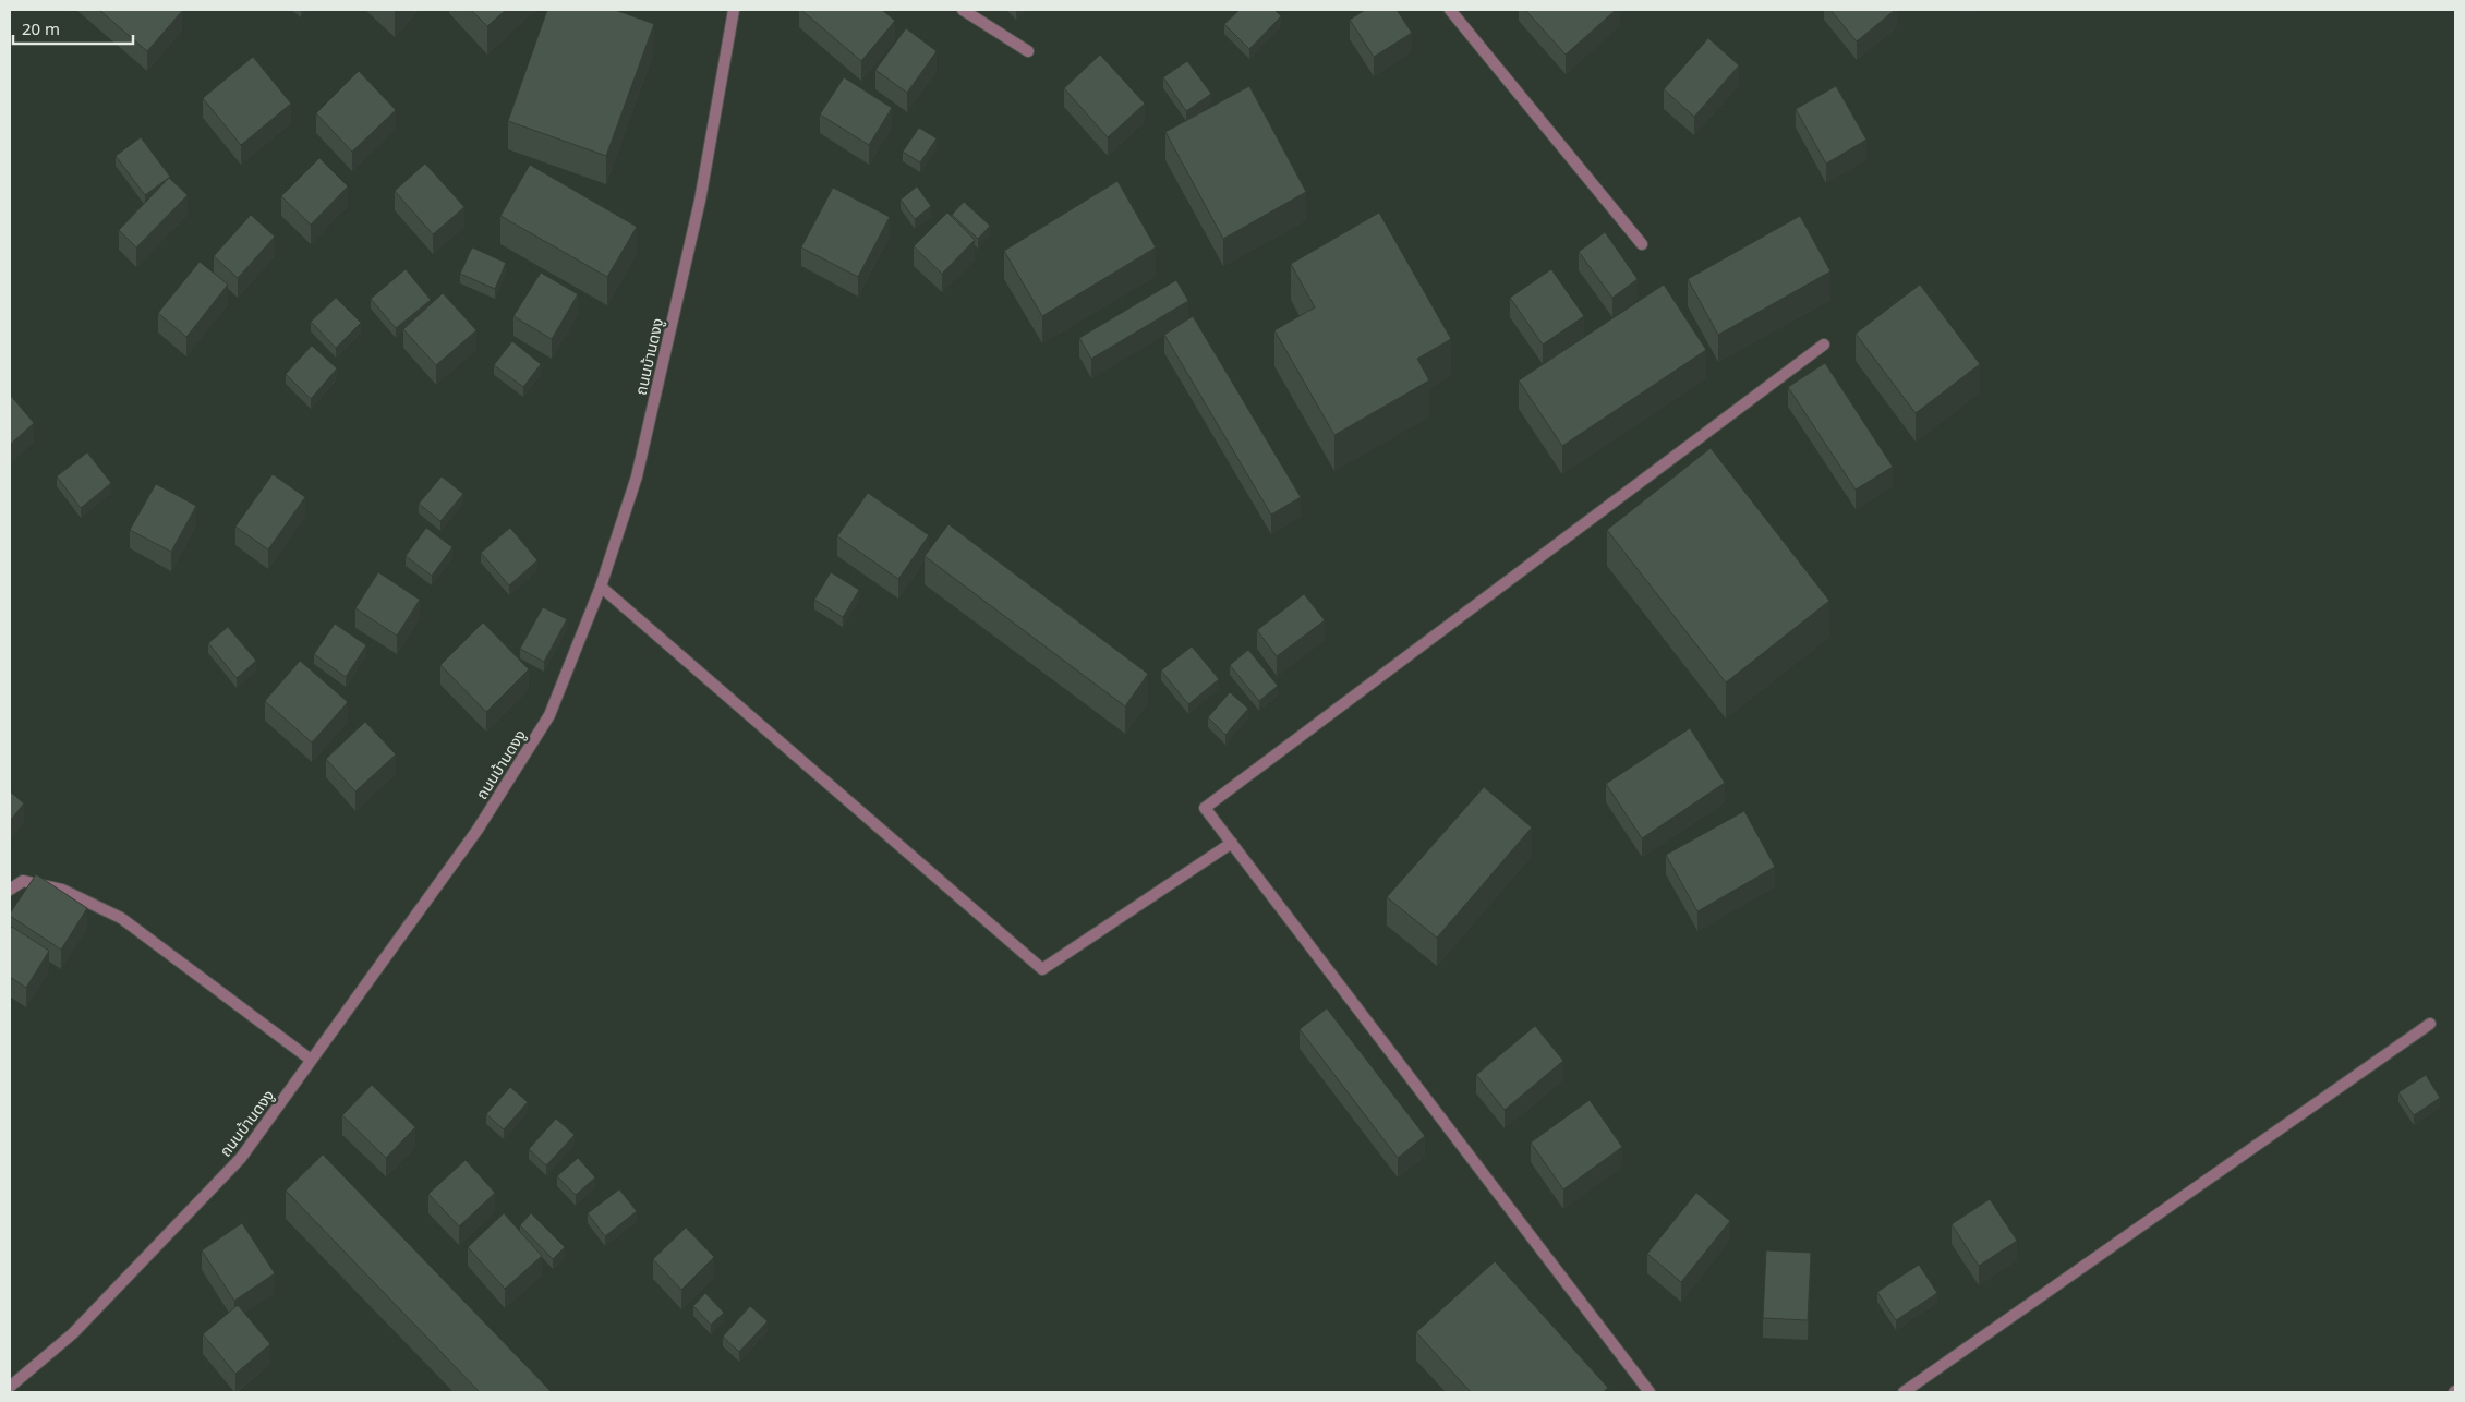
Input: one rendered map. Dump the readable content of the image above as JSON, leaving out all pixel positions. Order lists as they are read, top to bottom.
{
  "streets": {
    "street": ["ถนนบ้านดงงู"]
  },
  "scale_bar": "20 m"
}
